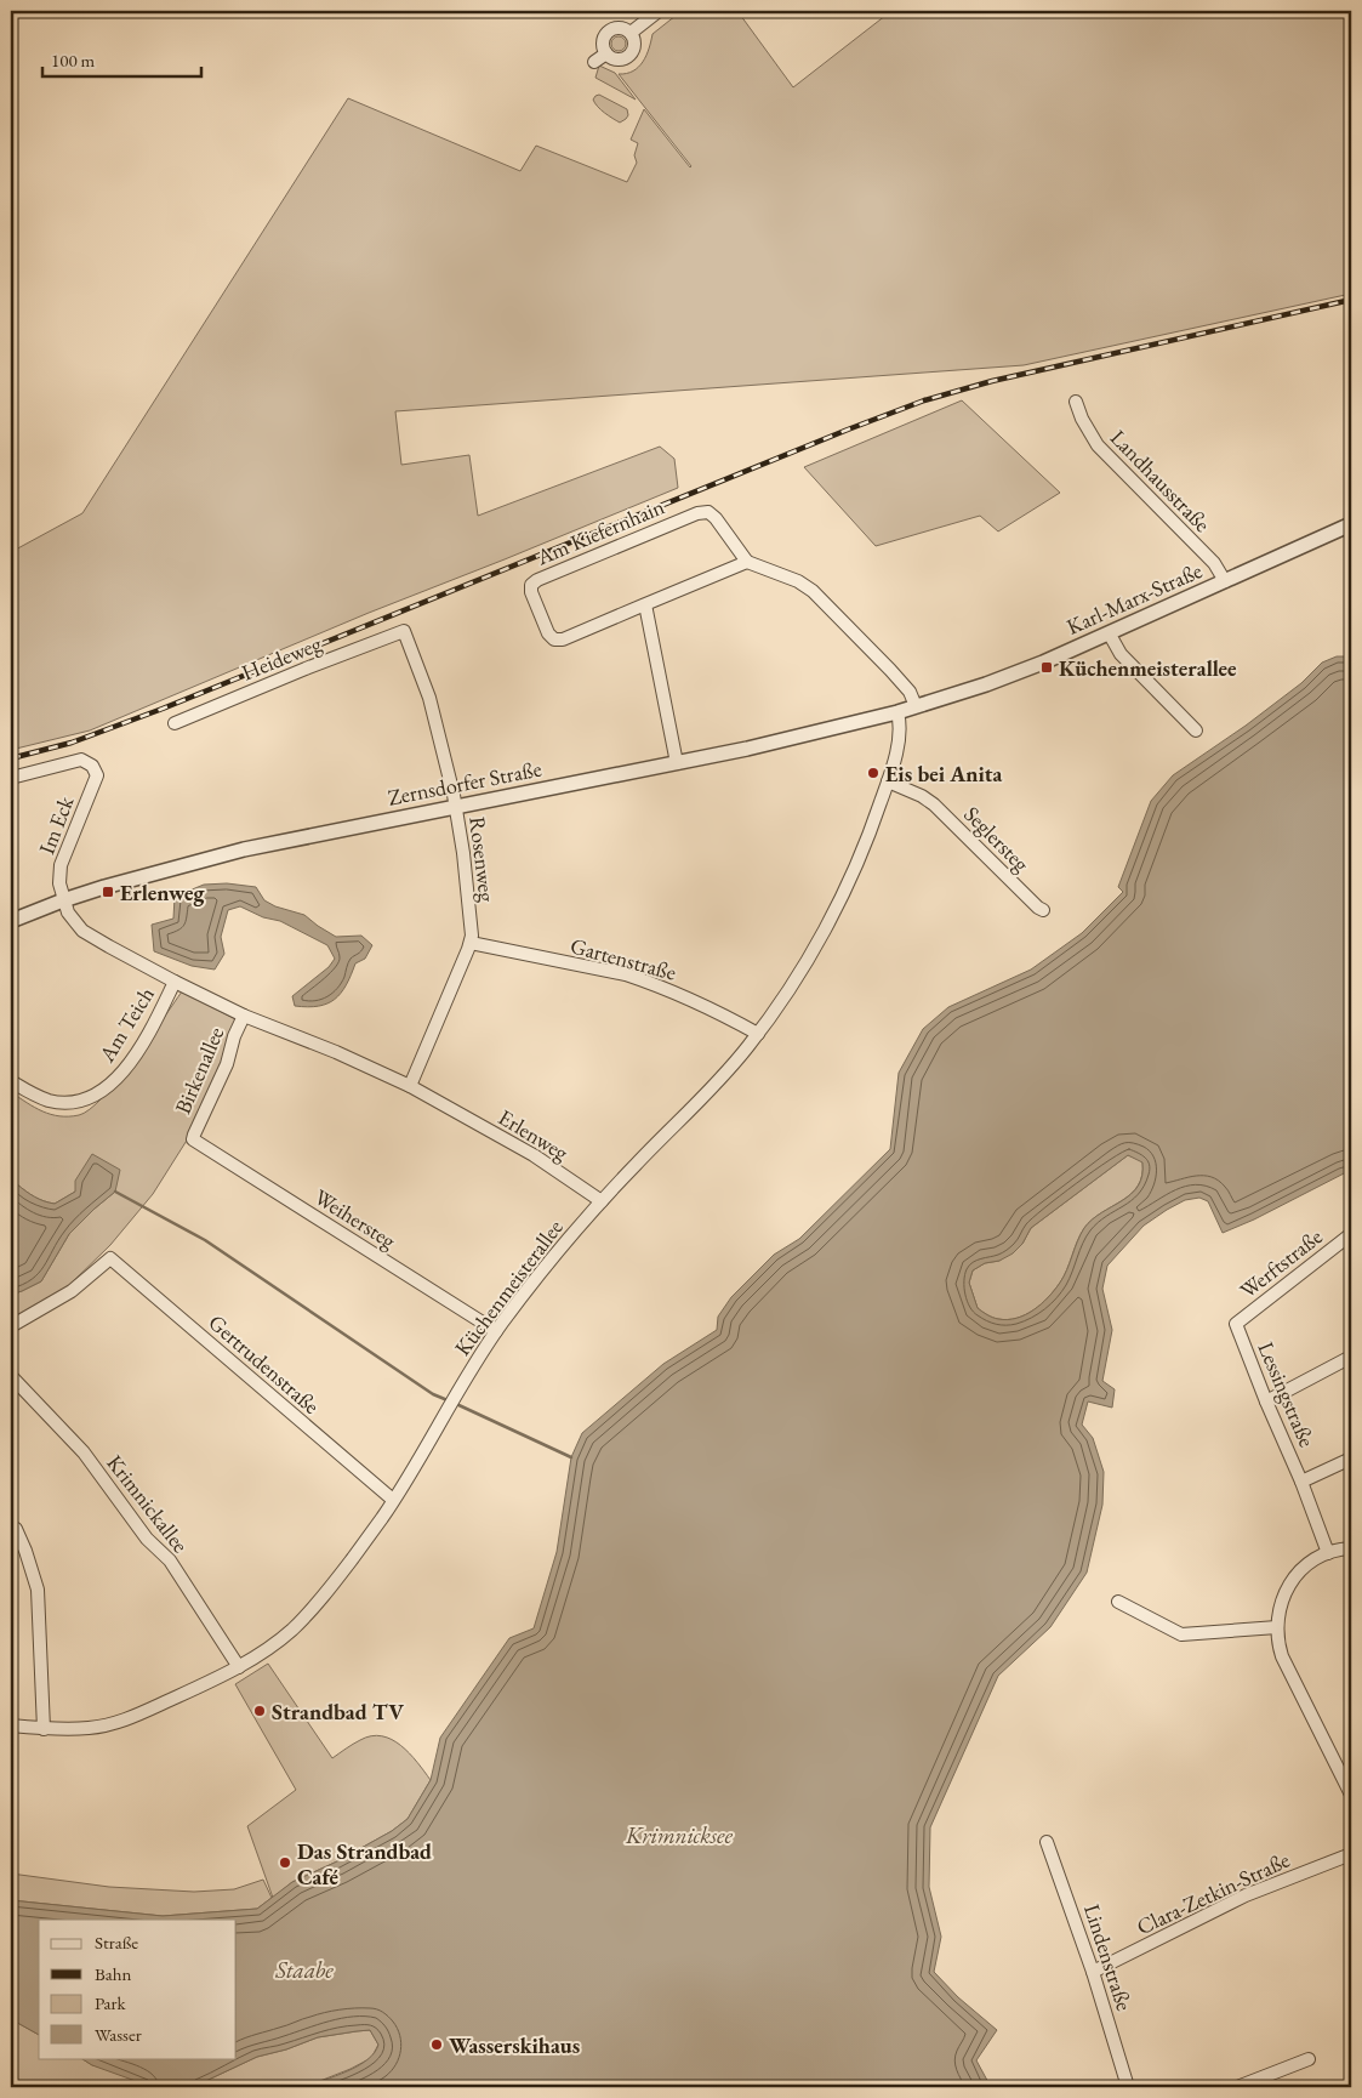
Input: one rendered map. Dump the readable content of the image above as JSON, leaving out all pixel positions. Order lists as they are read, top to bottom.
{
  "streets": {
    "street": [
      "Landhausstraße",
      "Am Kiefernhain",
      "Karl-Marx-Straße",
      "Heideweg",
      "Zernsdorfer Straße",
      "Im Eck",
      "Seglersteg",
      "Rosenweg",
      "Gartenstraße",
      "Am Teich",
      "Birkenallee",
      "Erlenweg",
      "Weihersteg",
      "Werftstraße",
      "Küchenmeisterallee",
      "Gertrudenstraße",
      "Lessingstraße",
      "Krimnickallee",
      "Clara-Zetkin-Straße",
      "Lindenstraße"
    ]
  },
  "crossings": [
    ["Landhausstraße", "Karl-Marx-Straße"],
    ["Karl-Marx-Straße", "Zernsdorfer Straße"],
    ["Heideweg", "Rosenweg"],
    ["Zernsdorfer Straße", "Im Eck"],
    ["Zernsdorfer Straße", "Rosenweg"],
    ["Zernsdorfer Straße", "Erlenweg"],
    ["Zernsdorfer Straße", "Küchenmeisterallee"],
    ["Im Eck", "Erlenweg"],
    ["Seglersteg", "Küchenmeisterallee"],
    ["Rosenweg", "Gartenstraße"],
    ["Rosenweg", "Erlenweg"],
    ["Gartenstraße", "Küchenmeisterallee"],
    ["Am Teich", "Erlenweg"],
    ["Birkenallee", "Erlenweg"],
    ["Birkenallee", "Weihersteg"],
    ["Erlenweg", "Küchenmeisterallee"],
    ["Weihersteg", "Küchenmeisterallee"],
    ["Werftstraße", "Lessingstraße"],
    ["Küchenmeisterallee", "Gertrudenstraße"],
    ["Küchenmeisterallee", "Krimnickallee"],
    ["Clara-Zetkin-Straße", "Lindenstraße"]
  ],
  "water": ["Krimnicksee", "Staabe"],
  "places": {
    "transit": ["Küchenmeisterallee", "Erlenweg"],
    "other": [
      "Eis bei Anita",
      "Strandbad TV",
      "Das Strandbad Café",
      "Wasserskihaus"
    ]
  },
  "legend": [
    "Straße",
    "Bahn",
    "Park",
    "Wasser"
  ],
  "scale_bar": "100 m"
}
